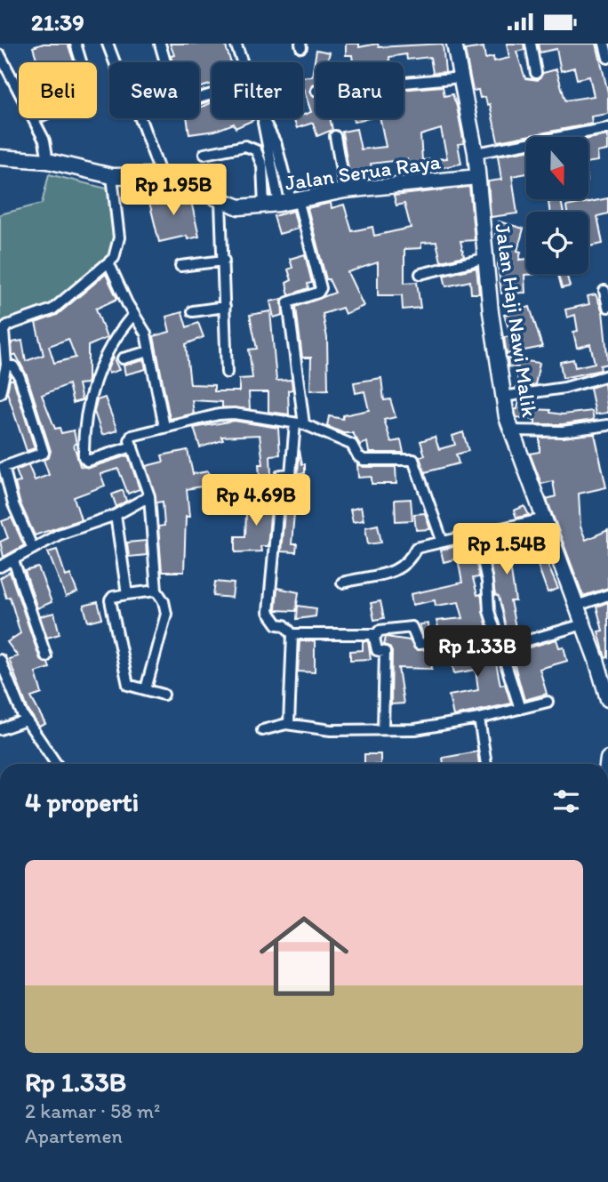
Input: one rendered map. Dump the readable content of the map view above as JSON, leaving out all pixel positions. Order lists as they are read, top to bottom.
{
  "streets": {
    "main road": ["Jalan Serua Raya", "Jalan Haji Nawi Malik"]
  },
  "crossings": [
    ["Jalan Serua Raya", "Jalan Haji Nawi Malik"]
  ],
  "north": "bottom",
  "page": {
    "status": "21:39",
    "chip": [
      "Beli",
      "Sewa",
      "Filter",
      "Baru"
    ],
    "price": [
      "Rp 1.95B",
      "Rp 4.69B",
      "Rp 1.54B",
      "Rp 1.33B"
    ],
    "heading": "4 properti",
    "list": [
      {
        "name": "Rp 1.33B",
        "note": "2 kamar · 58 m² · Apartemen"
      }
    ]
  }
}
